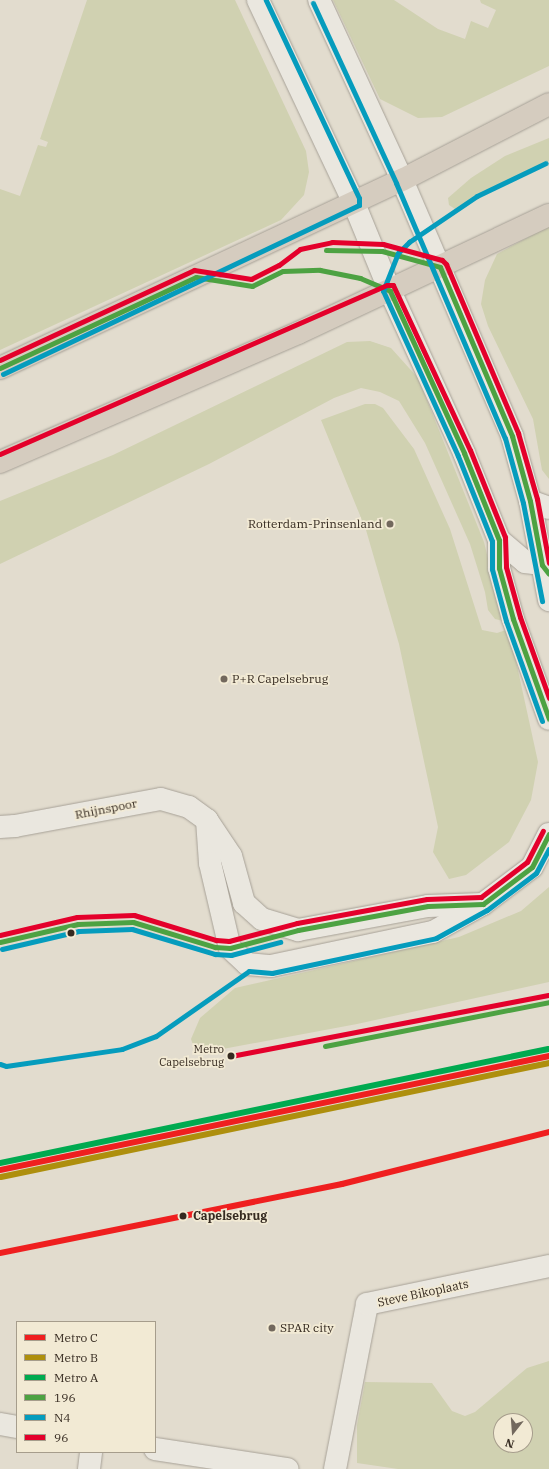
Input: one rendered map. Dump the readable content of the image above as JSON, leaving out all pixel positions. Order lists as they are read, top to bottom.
{
  "streets": {
    "street": ["Rhijnspoor", "Steve Bikoplaats"]
  },
  "places": [
    "Rotterdam-Prinsenland",
    "P+R Capelsebrug",
    "Metro Capelsebrug",
    "Capelsebrug",
    "SPAR city"
  ],
  "lines": [
    "transit line N4",
    "transit line 96",
    "transit line 196",
    "metro line A",
    "metro line C",
    "metro line B"
  ],
  "legend": [
    "Metro C",
    "Metro B",
    "Metro A",
    "196",
    "N4",
    "96"
  ],
  "north": "bottom"
}
